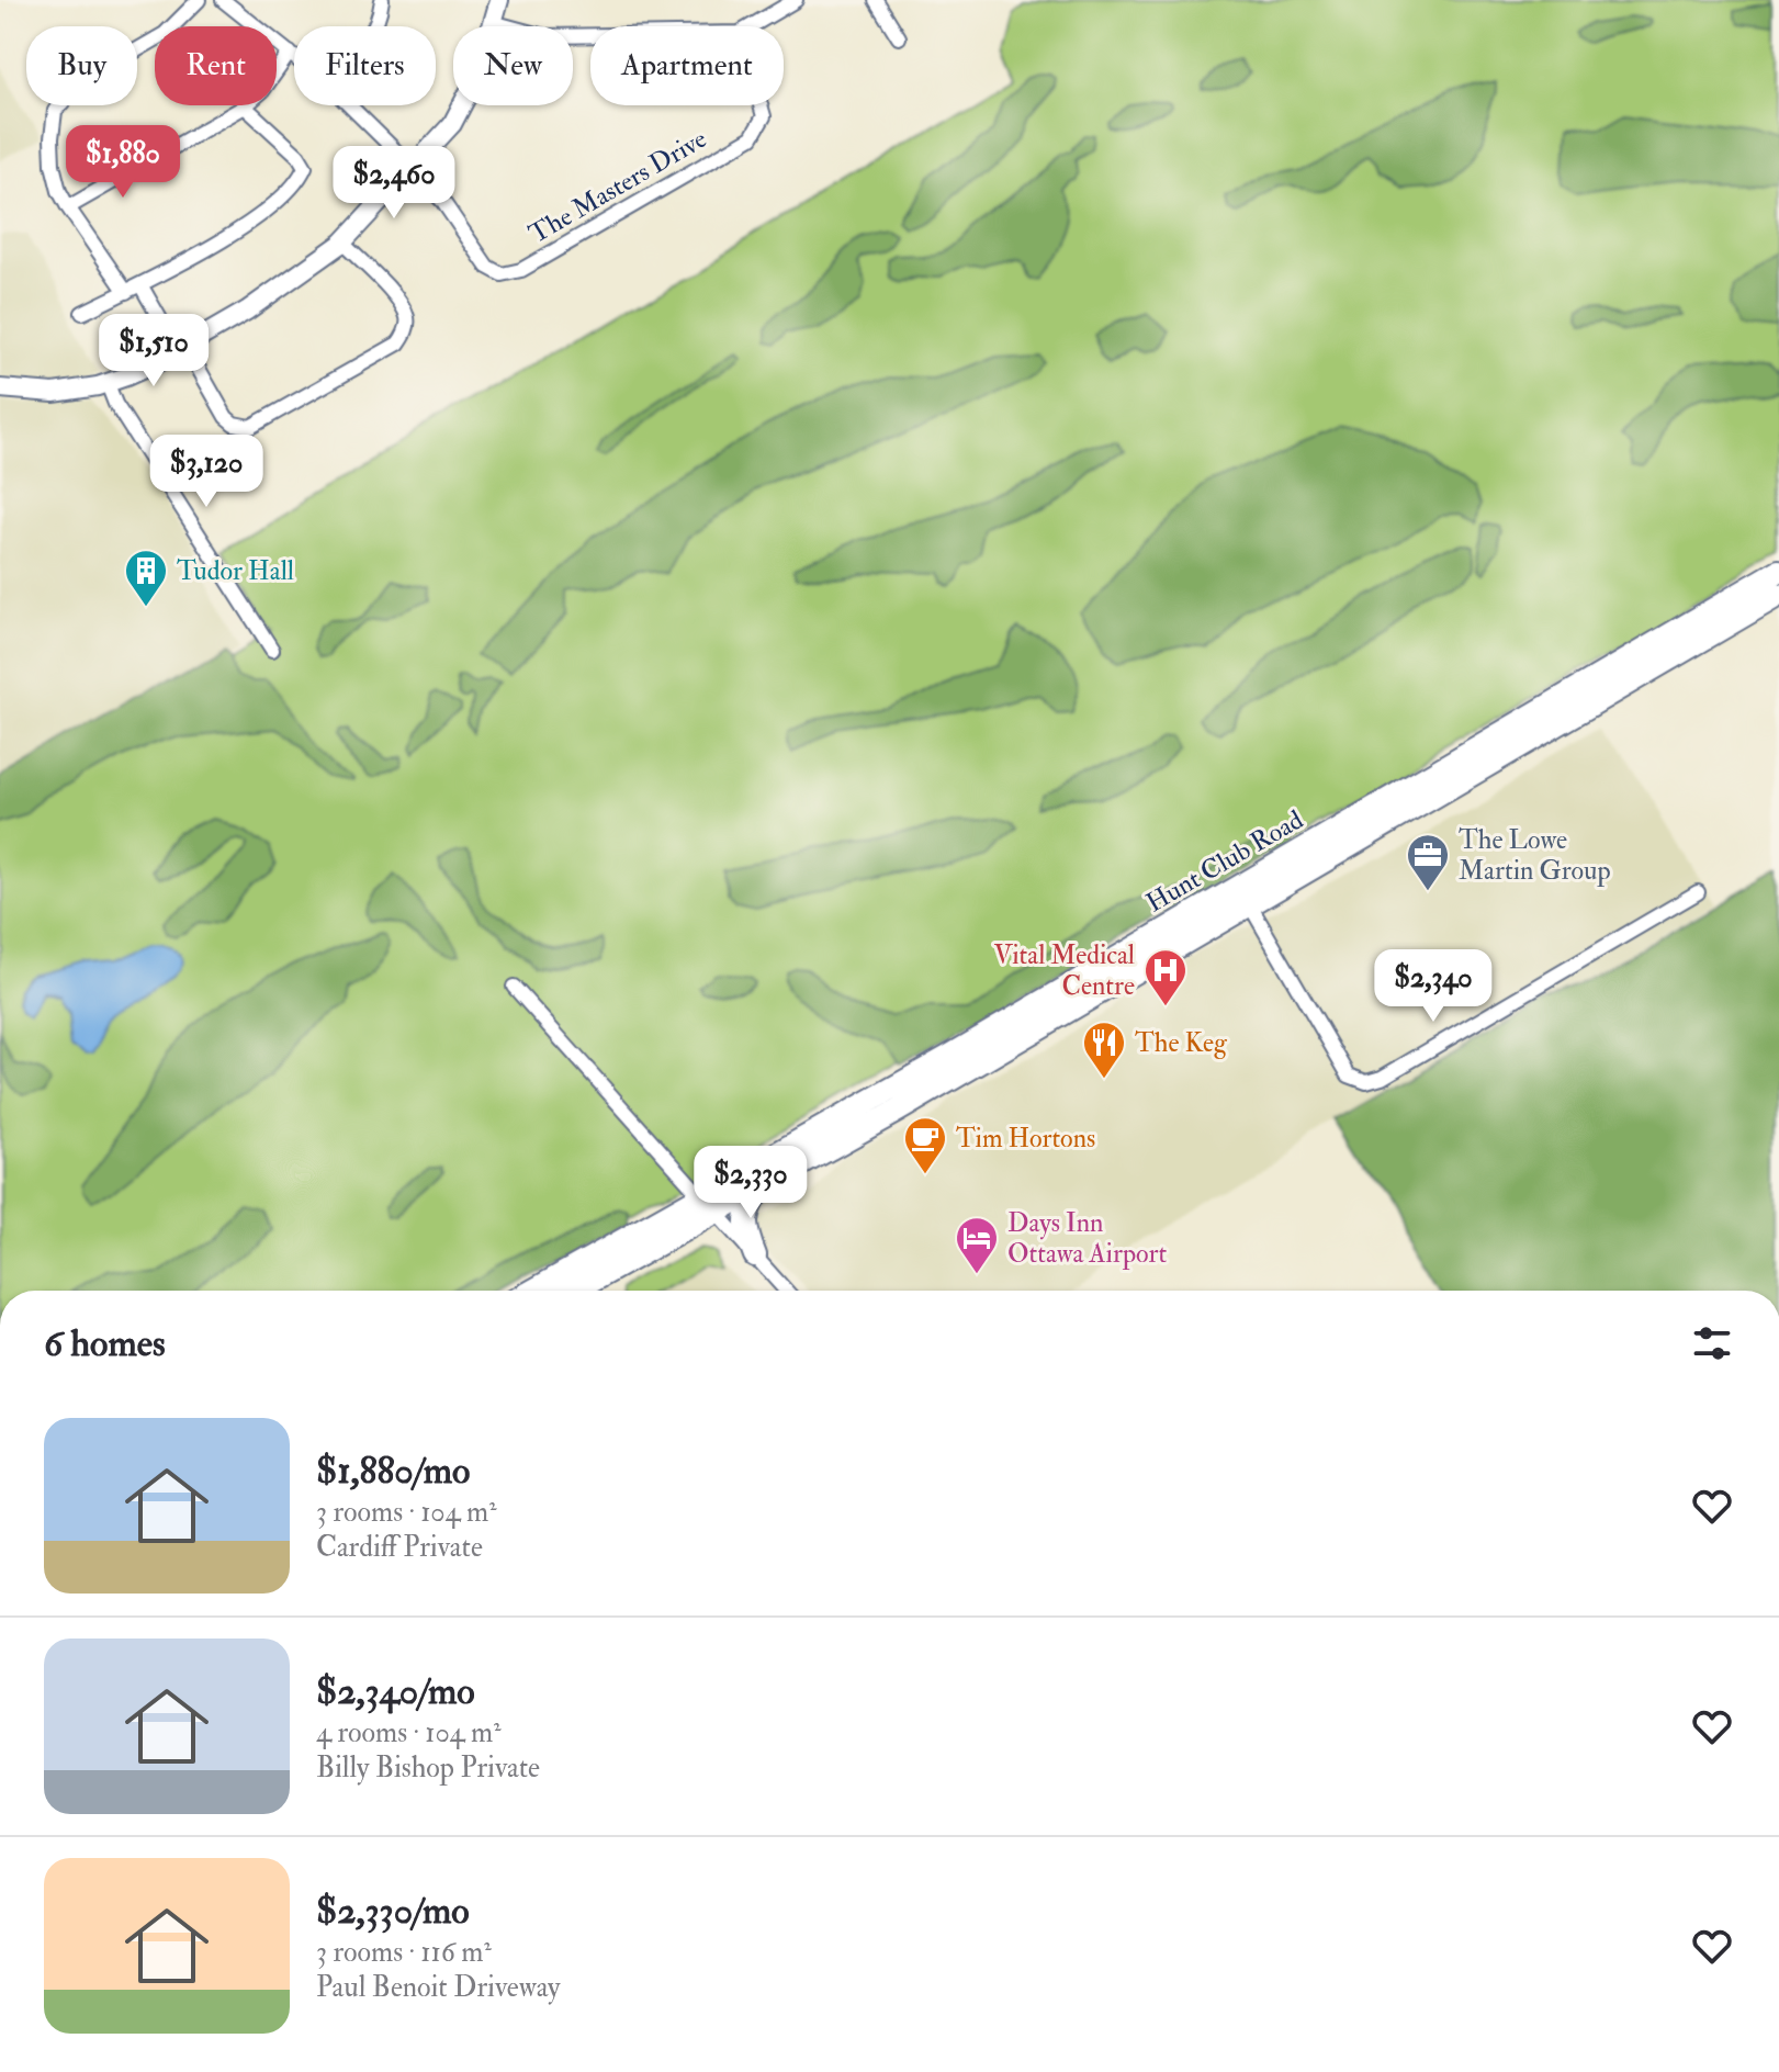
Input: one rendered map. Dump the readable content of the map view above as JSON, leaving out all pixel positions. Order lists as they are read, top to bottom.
{
  "streets": {
    "main road": ["Hunt Club Road"],
    "street": ["The Masters Drive"]
  },
  "places": {
    "building": ["Tudor Hall"],
    "office": ["The Lowe Martin Group"],
    "hospital": ["Vital Medical Centre"],
    "restaurant": ["The Keg"],
    "cafe": ["Tim Hortons"],
    "hotel": ["Days Inn Ottawa Airport"]
  },
  "page": {
    "chip": [
      "Buy",
      "Rent",
      "Filters",
      "New",
      "Apartment"
    ],
    "price": [
      "$1,880",
      "$2,460",
      "$1,510",
      "$3,120",
      "$2,340",
      "$2,330"
    ],
    "heading": "6 homes",
    "list": [
      {
        "name": "$1,880/mo",
        "note": "3 rooms · 104 m² · Cardiff Private"
      },
      {
        "name": "$2,340/mo",
        "note": "4 rooms · 104 m² · Billy Bishop Private"
      },
      {
        "name": "$2,330/mo",
        "note": "3 rooms · 116 m² · Paul Benoit Driveway"
      }
    ]
  }
}
